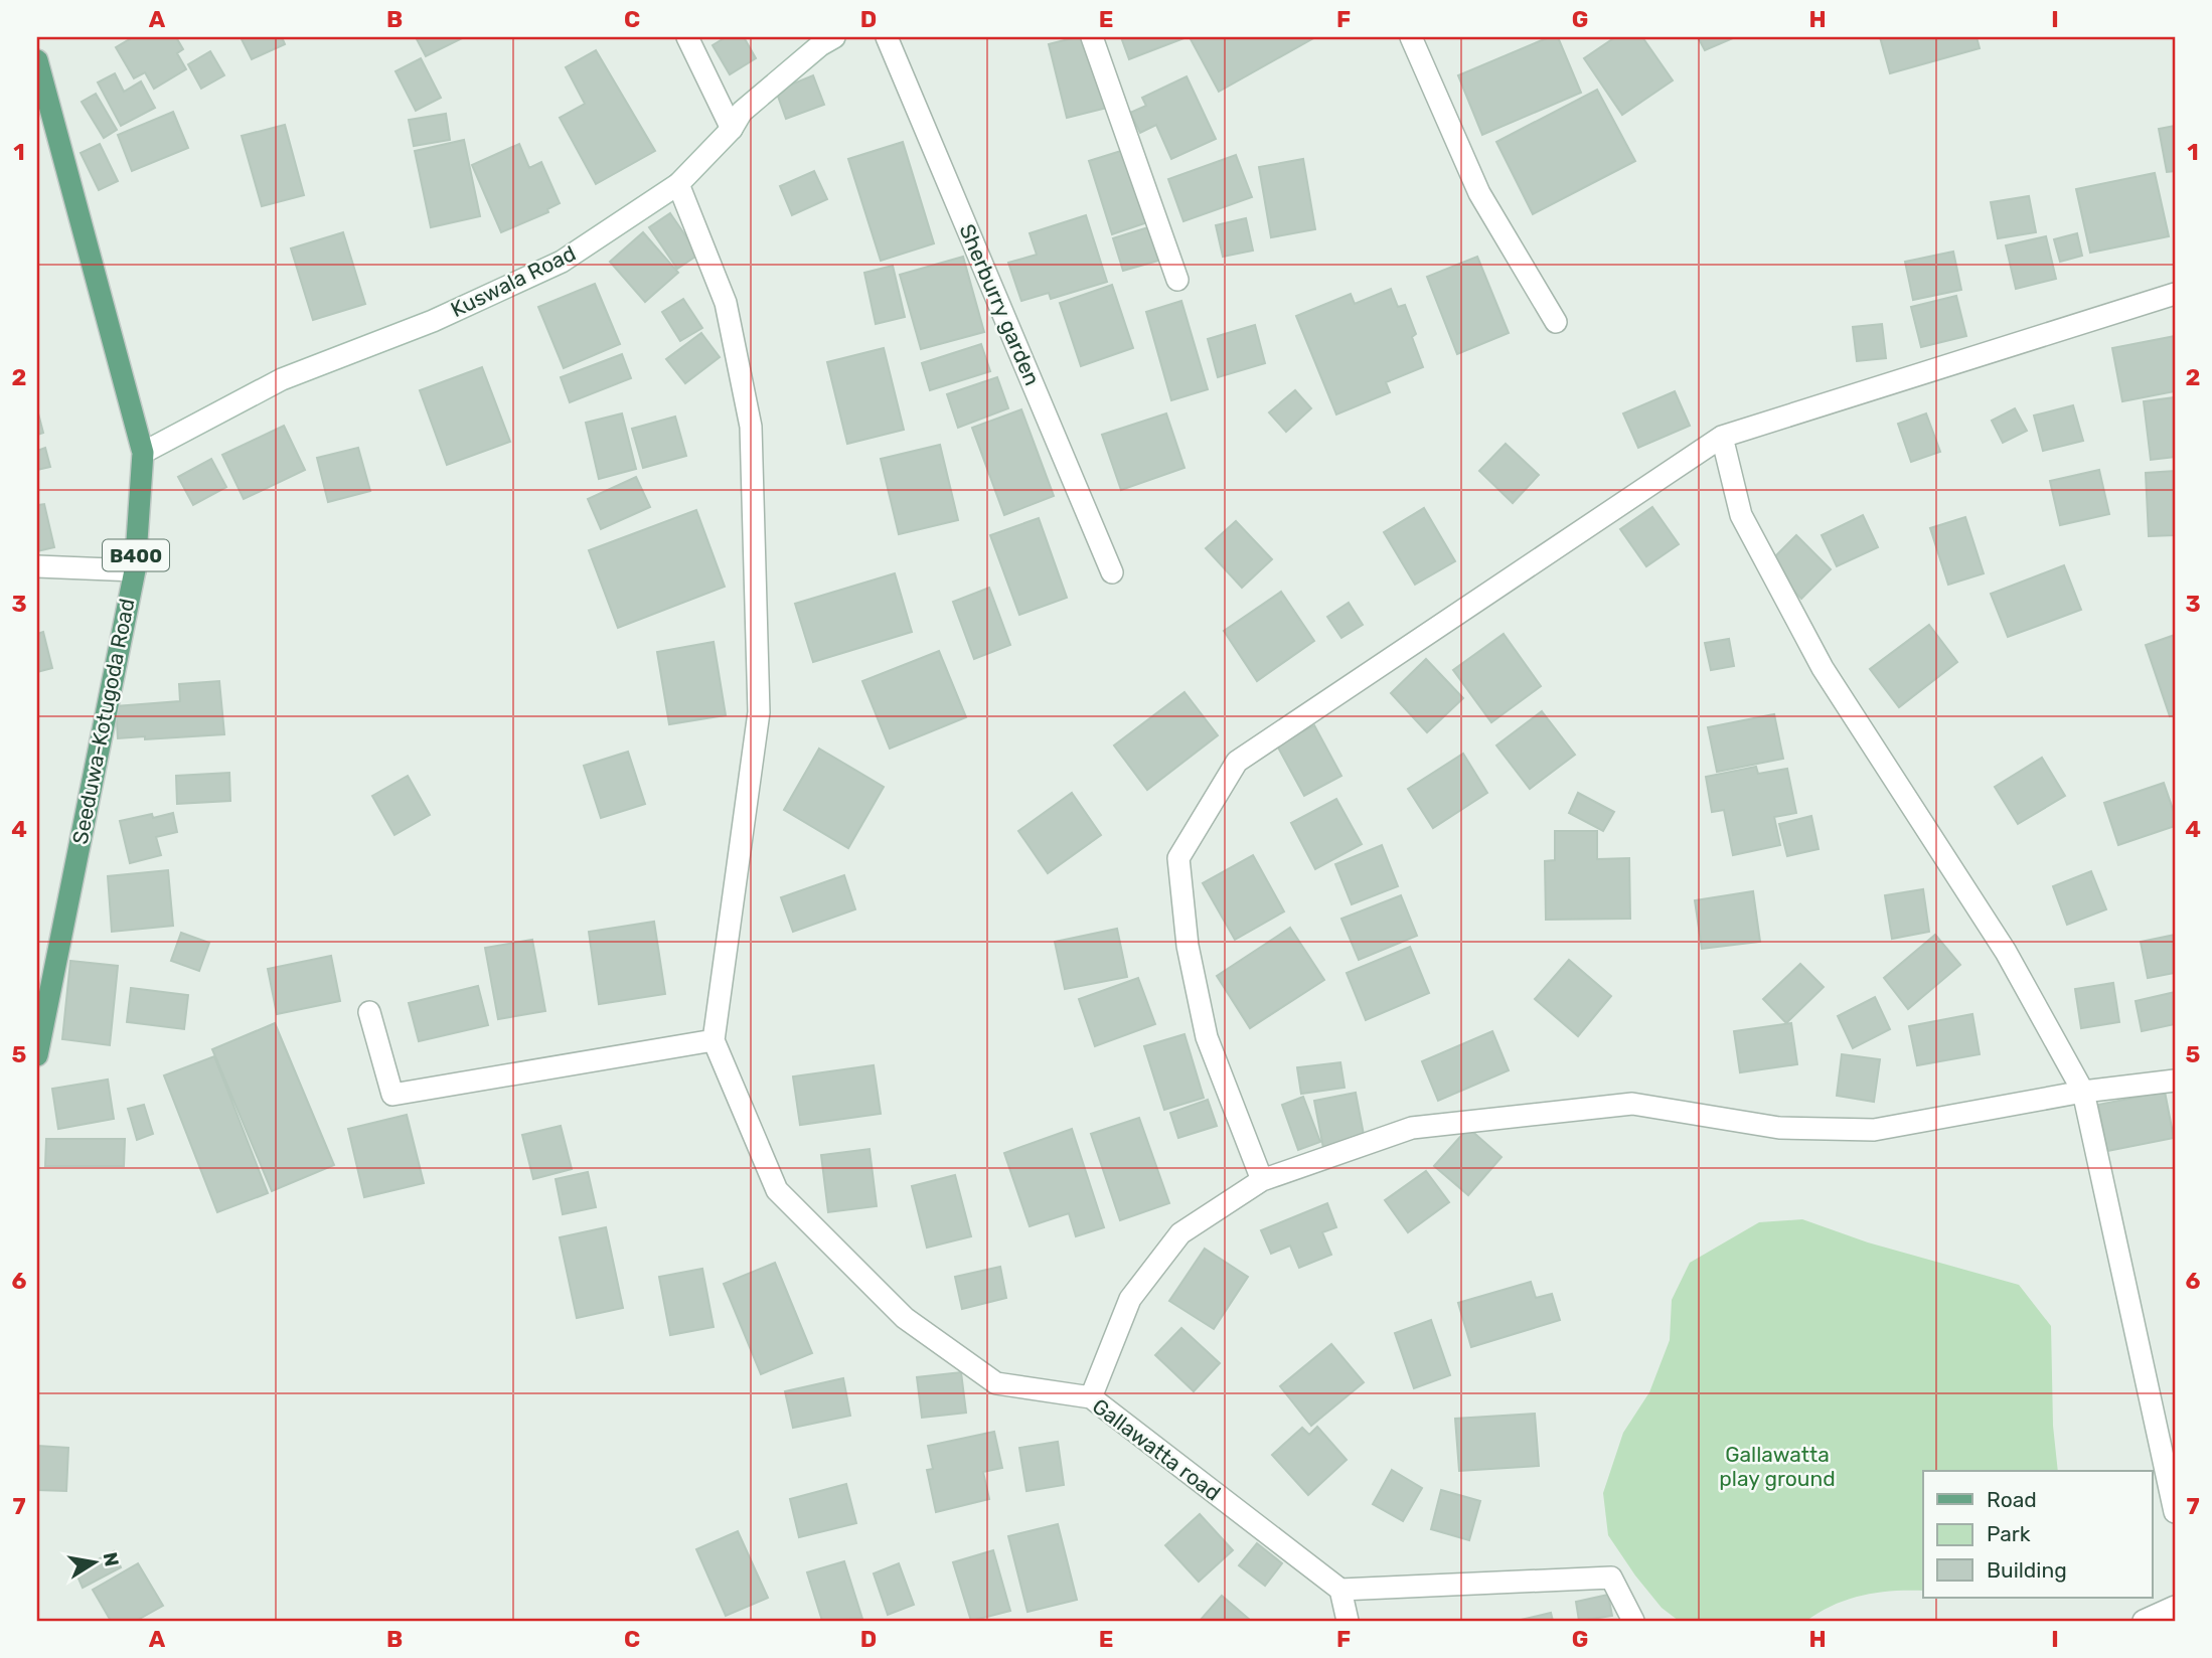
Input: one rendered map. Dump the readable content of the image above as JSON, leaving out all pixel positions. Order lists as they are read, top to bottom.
{
  "streets": {
    "main road": ["B400", "Seeduwa-Kotugoda Road"],
    "street": ["Kuswala Road", "Sherburry garden", "Gallawatta road"]
  },
  "crossings": [
    ["Kuswala Road", "Seeduwa-Kotugoda Road"]
  ],
  "parks": ["Gallawatta play ground"],
  "legend": ["Road", "Park", "Building"],
  "north": "right",
  "grid": {
    "columns": [
      "A",
      "B",
      "C",
      "D",
      "E",
      "F",
      "G",
      "H",
      "I"
    ],
    "rows": [
      "1",
      "2",
      "3",
      "4",
      "5",
      "6",
      "7"
    ]
  }
}
